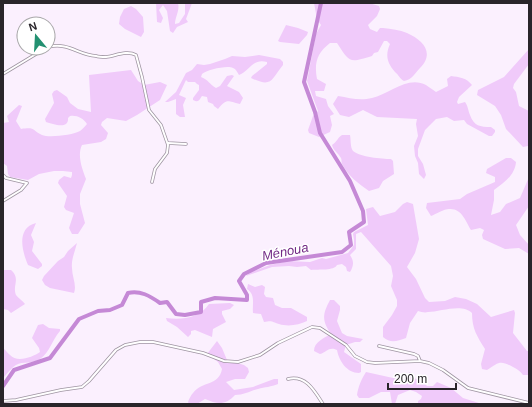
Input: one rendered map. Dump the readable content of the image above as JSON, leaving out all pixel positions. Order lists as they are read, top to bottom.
{
  "water": ["Ménoua"],
  "scale_bar": "200 m",
  "north": "top"
}
